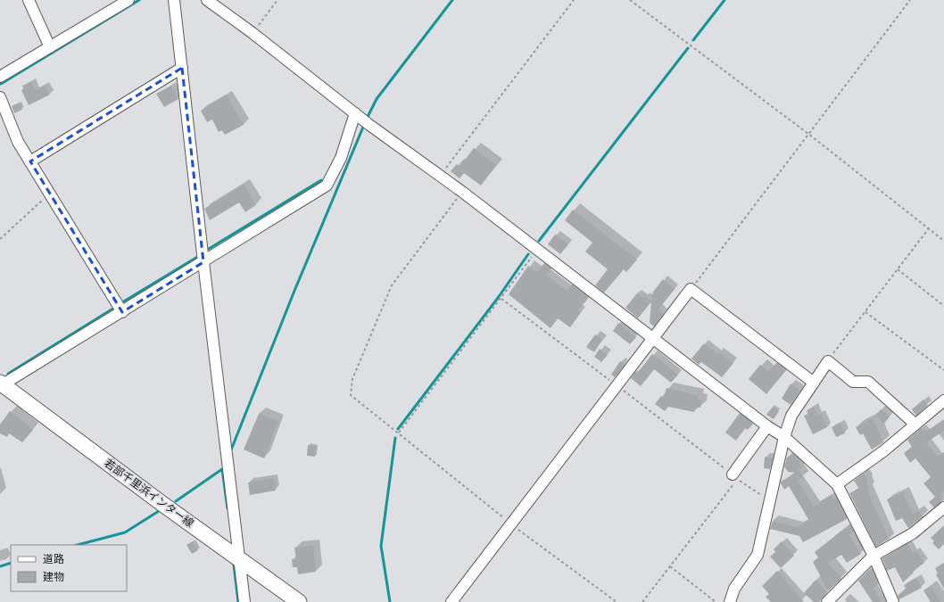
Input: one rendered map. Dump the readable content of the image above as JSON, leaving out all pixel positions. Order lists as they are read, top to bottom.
{
  "streets": {
    "main road": ["若部千里浜インター線"]
  },
  "legend": ["道路", "建物"]
}
